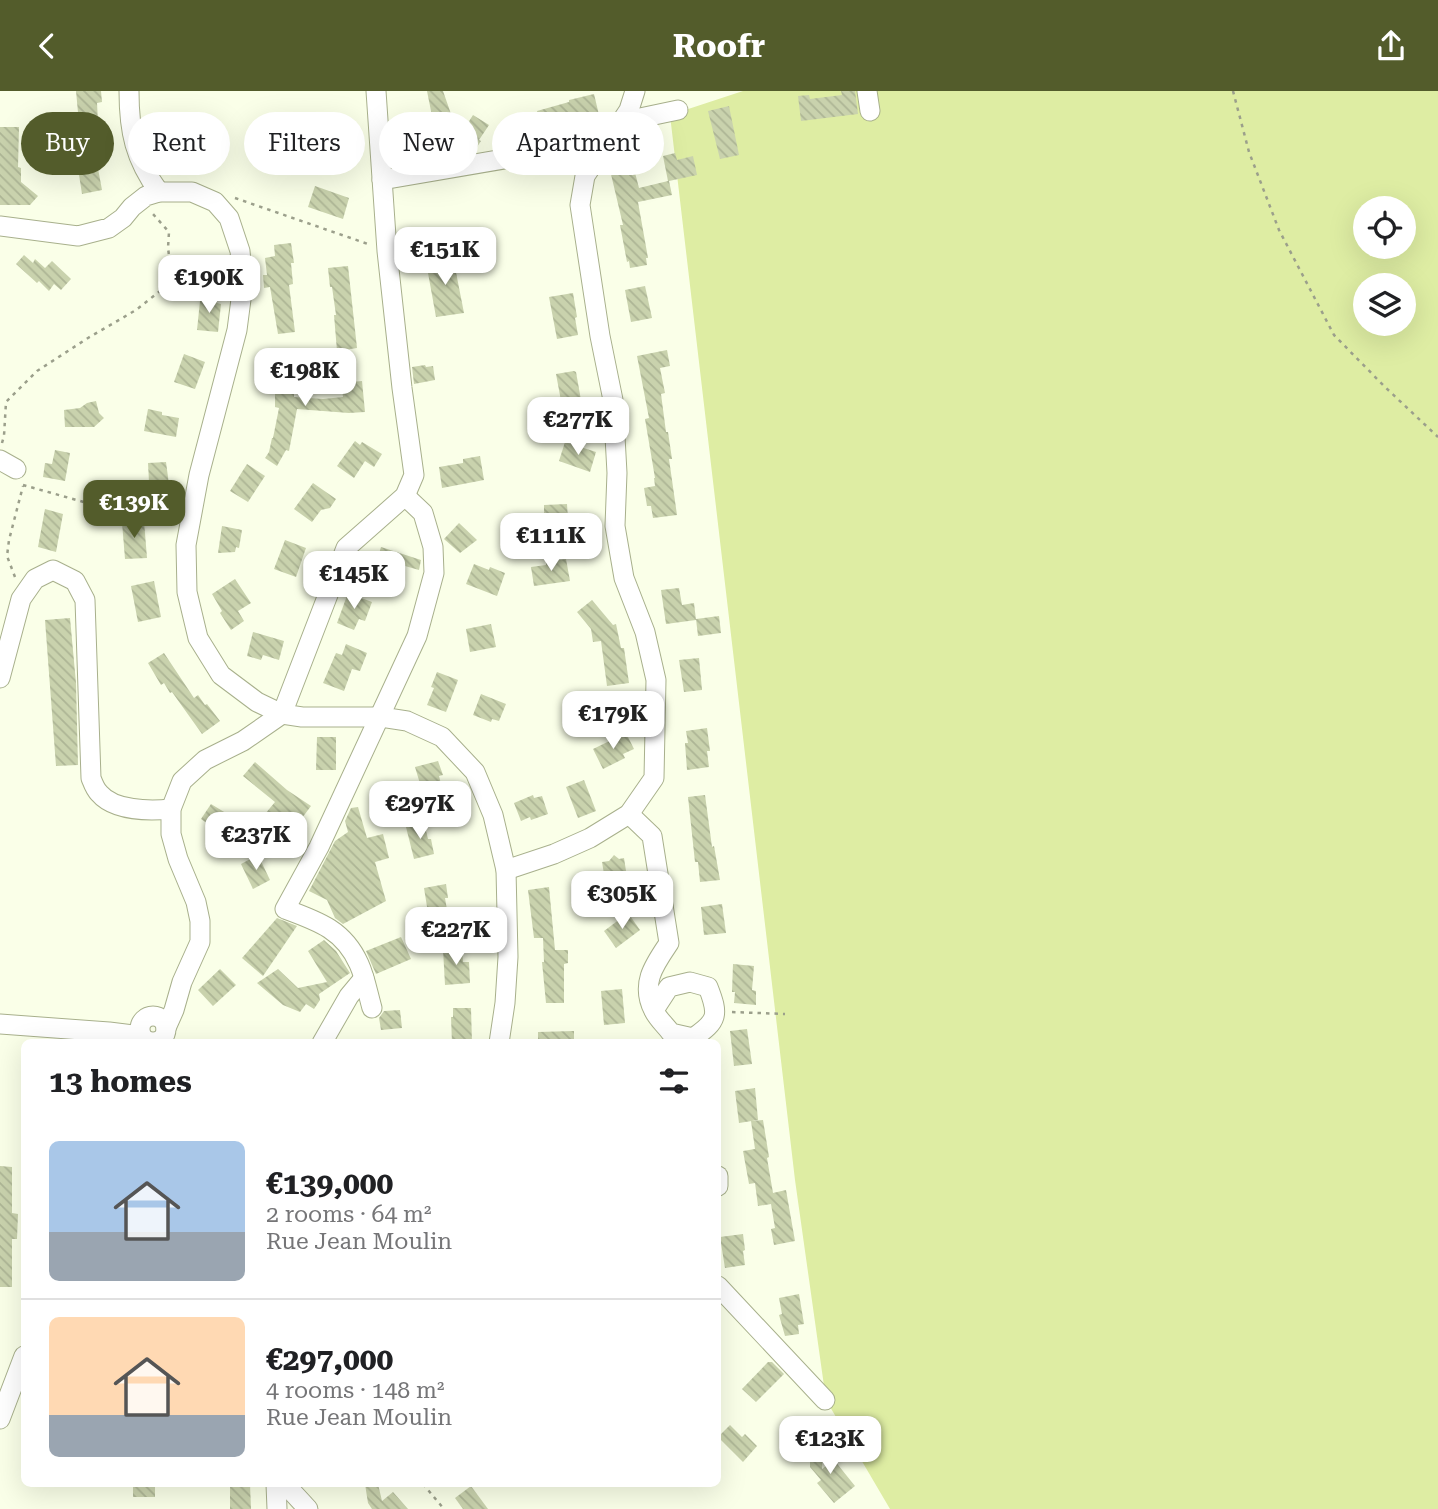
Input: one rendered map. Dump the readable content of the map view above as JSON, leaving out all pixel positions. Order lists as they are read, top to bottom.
{
  "page": {
    "header": "Roofr",
    "chip": [
      "Buy",
      "Rent",
      "Filters",
      "New",
      "Apartment"
    ],
    "price": [
      "€151K",
      "€190K",
      "€198K",
      "€277K",
      "€139K",
      "€111K",
      "€145K",
      "€179K",
      "€297K",
      "€237K",
      "€305K",
      "€227K",
      "€123K"
    ],
    "heading": "13 homes",
    "list": [
      {
        "name": "€139,000",
        "note": "2 rooms · 64 m² · Rue Jean Moulin"
      },
      {
        "name": "€297,000",
        "note": "4 rooms · 148 m² · Rue Jean Moulin"
      }
    ]
  }
}
